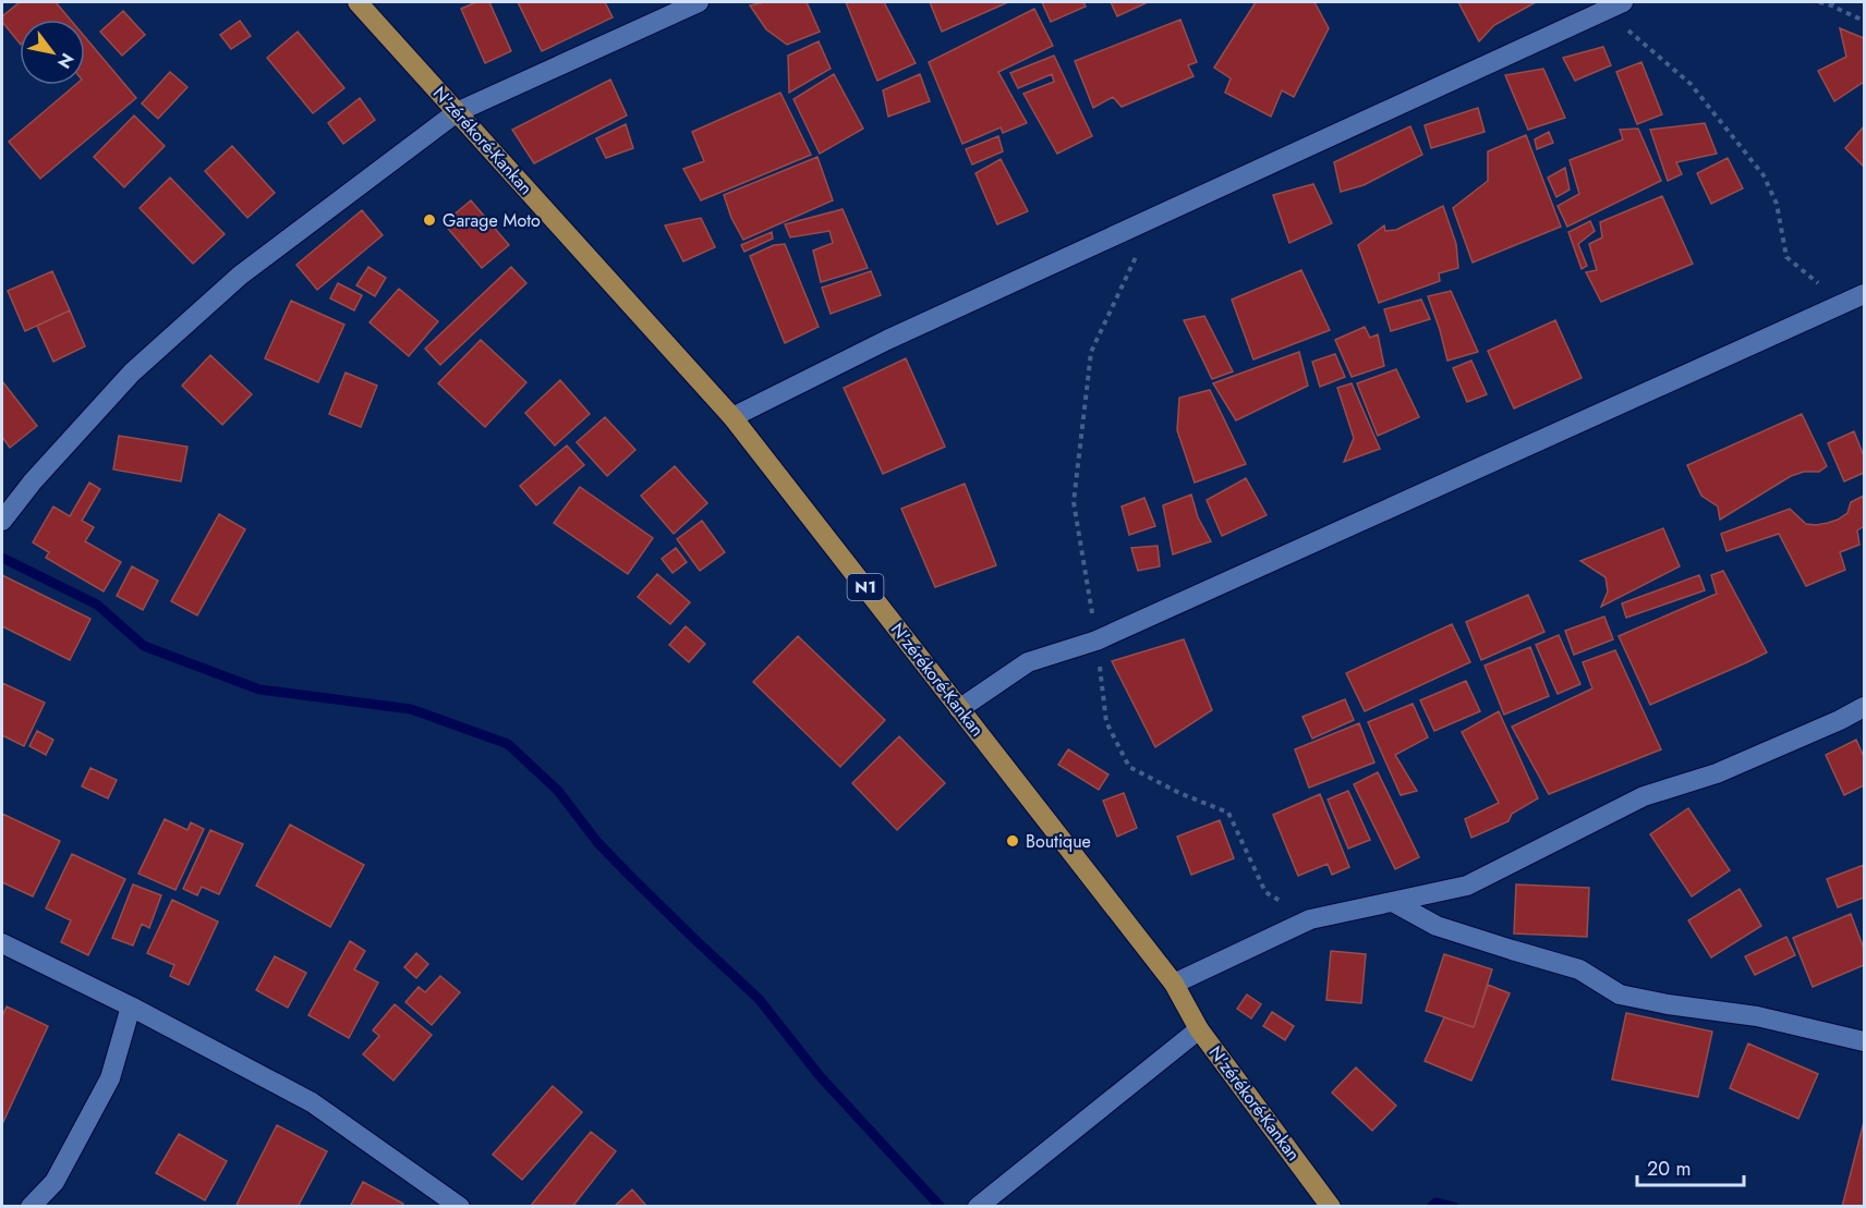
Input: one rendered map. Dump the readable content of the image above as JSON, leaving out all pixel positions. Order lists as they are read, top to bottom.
{
  "streets": {
    "highway": ["N'zérékoré-Kankan", "N1"]
  },
  "places": ["Garage Moto", "Boutique"],
  "scale_bar": "20 m",
  "north": "bottom right"
}
